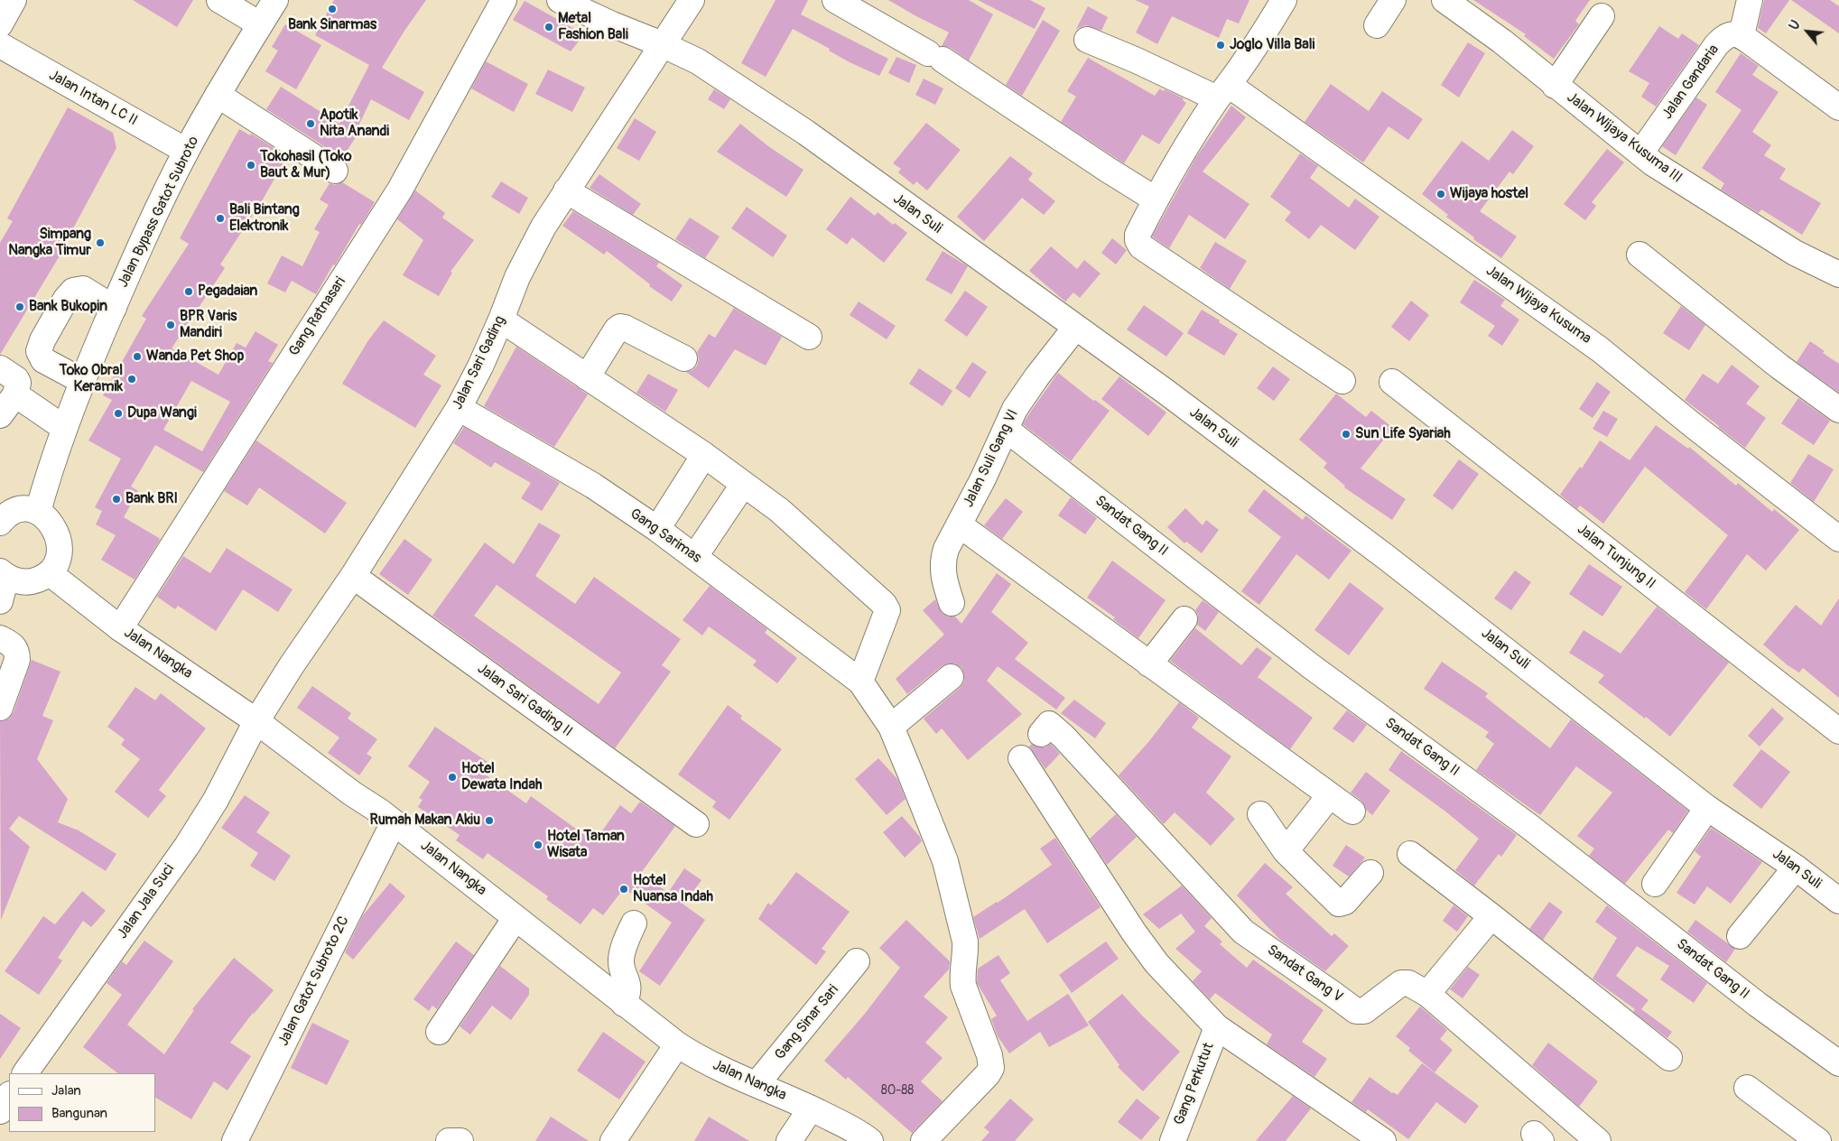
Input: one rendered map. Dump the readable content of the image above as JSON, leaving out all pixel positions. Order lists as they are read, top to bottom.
{
  "streets": {
    "main road": [
      "Jalan Gandaria",
      "Jalan Intan LC II",
      "Jalan Wijaya Kusuma III",
      "Jalan Bypass Gatot Subroto",
      "Jalan Suli",
      "Jalan Wijaya Kusuma",
      "Gang Ratnasari",
      "Jalan Sari Gading",
      "Jalan Suli Gang VI",
      "Sandat Gang II",
      "Gang Sarimas",
      "Jalan Tunjung II",
      "Jalan Nangka",
      "Jalan Sari Gading II",
      "Jalan Jala Suci",
      "Sandat Gang V",
      "Jalan Gatot Subroto 2C",
      "Gang Sinar Sari",
      "Gang Perkutut"
    ]
  },
  "crossings": [
    ["Jalan Gandaria", "Jalan Wijaya Kusuma III"],
    ["Jalan Intan LC II", "Jalan Bypass Gatot Subroto"],
    ["Jalan Suli", "Jalan Sari Gading"],
    ["Jalan Suli", "Jalan Suli Gang VI"],
    ["Gang Ratnasari", "Jalan Nangka"],
    ["Jalan Sari Gading", "Gang Sarimas"],
    ["Jalan Sari Gading", "Jalan Nangka"],
    ["Jalan Sari Gading", "Jalan Sari Gading II"],
    ["Jalan Sari Gading", "Jalan Jala Suci"],
    ["Jalan Suli Gang VI", "Sandat Gang II"],
    ["Jalan Nangka", "Jalan Jala Suci"],
    ["Jalan Nangka", "Jalan Gatot Subroto 2C"],
    ["Jalan Nangka", "Gang Sinar Sari"]
  ],
  "places": [
    "Bank Sinarmas",
    "Metal Fashion Bali",
    "Joglo Villa Bali",
    "Apotik Nita Anandi",
    "Tokohasil (Toko Baut & Mur)",
    "Wijaya hostel",
    "Bali Bintang Elektronik",
    "Simpang Nangka Timur",
    "Pegadaian",
    "Bank Bukopin",
    "BPR Varis Mandiri",
    "Wanda Pet Shop",
    "Toko Obral Keramik",
    "Dupa Wangi",
    "Sun Life Syariah",
    "Bank BRI",
    "Hotel Dewata Indah",
    "Rumah Makan Akiu",
    "Hotel Taman Wisata",
    "Hotel Nuansa Indah"
  ],
  "house_numbers": ["80-88"],
  "legend": ["Jalan", "Bangunan"],
  "north": "top left"
}
